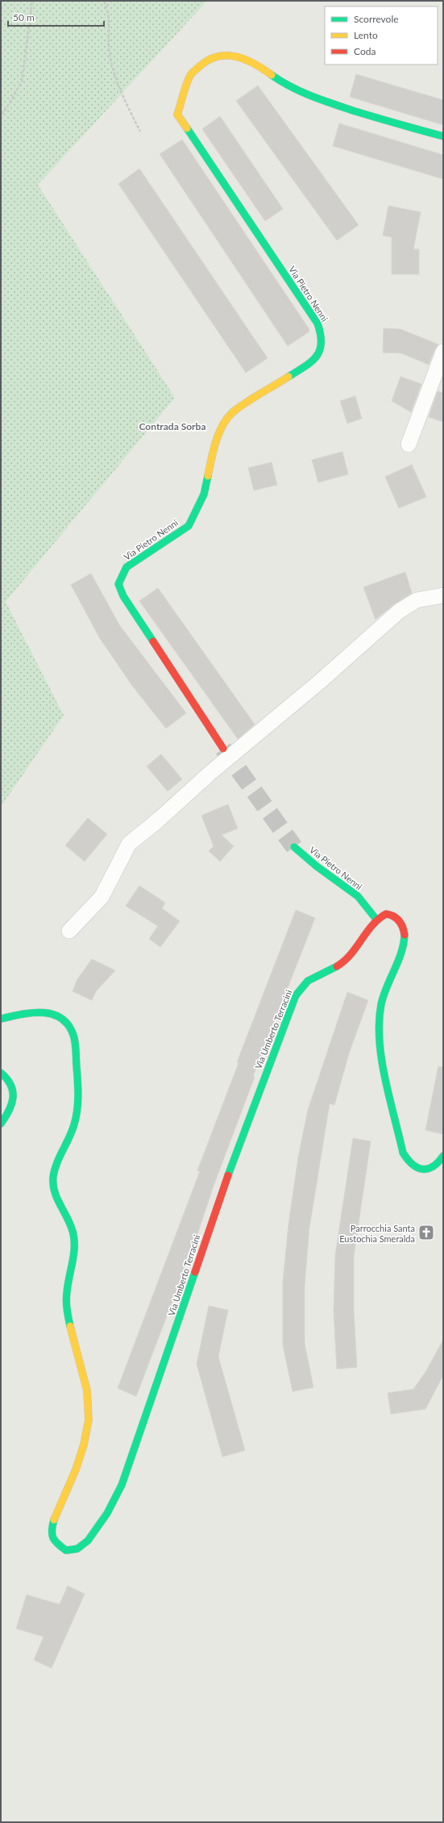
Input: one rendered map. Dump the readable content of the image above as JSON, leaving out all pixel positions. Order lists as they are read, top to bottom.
{
  "streets": {
    "street": ["Via Pietro Nenni", "Via Umberto Terracini"]
  },
  "crossings": [
    ["Via Pietro Nenni", "Via Umberto Terracini"]
  ],
  "districts": ["Contrada Sorba"],
  "places": {
    "church": ["Parrocchia Santa Eustochia Smeralda"]
  },
  "legend": ["Scorrevole", "Lento", "Coda"],
  "scale_bar": "50 m"
}
